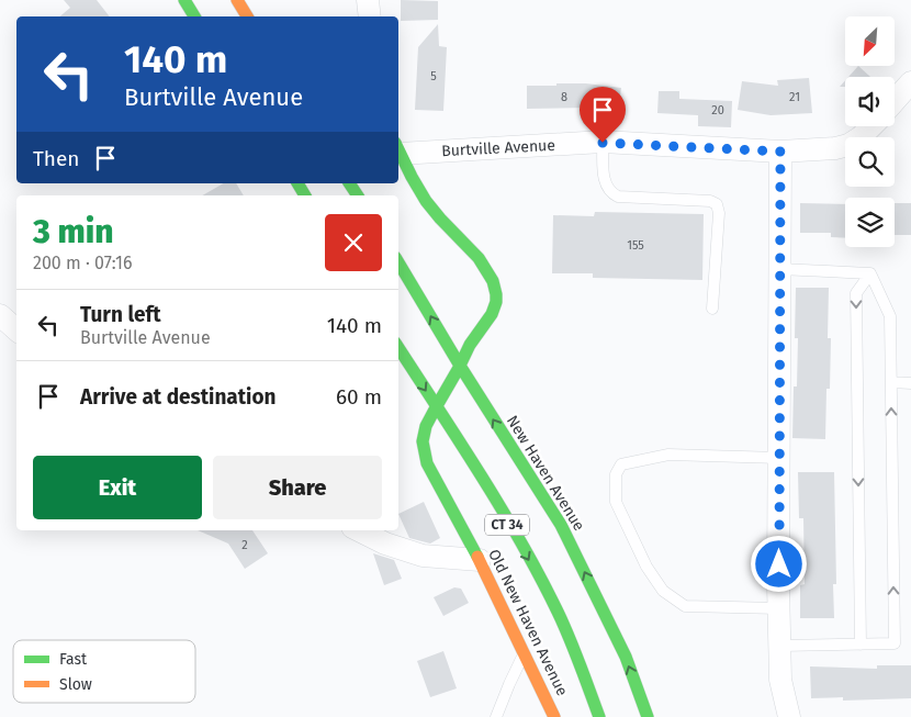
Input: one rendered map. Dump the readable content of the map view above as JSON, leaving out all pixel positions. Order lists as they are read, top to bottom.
{
  "streets": {
    "main road": ["New Haven Avenue", "CT 34", "Old New Haven Avenue"],
    "street": ["Burtville Avenue"]
  },
  "crossings": [
    ["New Haven Avenue", "Old New Haven Avenue"],
    ["CT 34", "Old New Haven Avenue"]
  ],
  "house_numbers": [
    "5",
    "8",
    "21",
    "20",
    "155",
    "2"
  ],
  "legend": ["Fast", "Slow"],
  "north": "bottom left",
  "page": {
    "turn": ["140 m", "Burtville Avenue"],
    "then": "Then",
    "heading": ["3 min", "200 m · 07:16"],
    "list": [
      {
        "name": "Turn left",
        "note": "Burtville Avenue",
        "value": "140 m"
      },
      {
        "name": "Arrive at destination",
        "value": "60 m"
      }
    ],
    "buttons": ["Exit", "Share"]
  }
}
